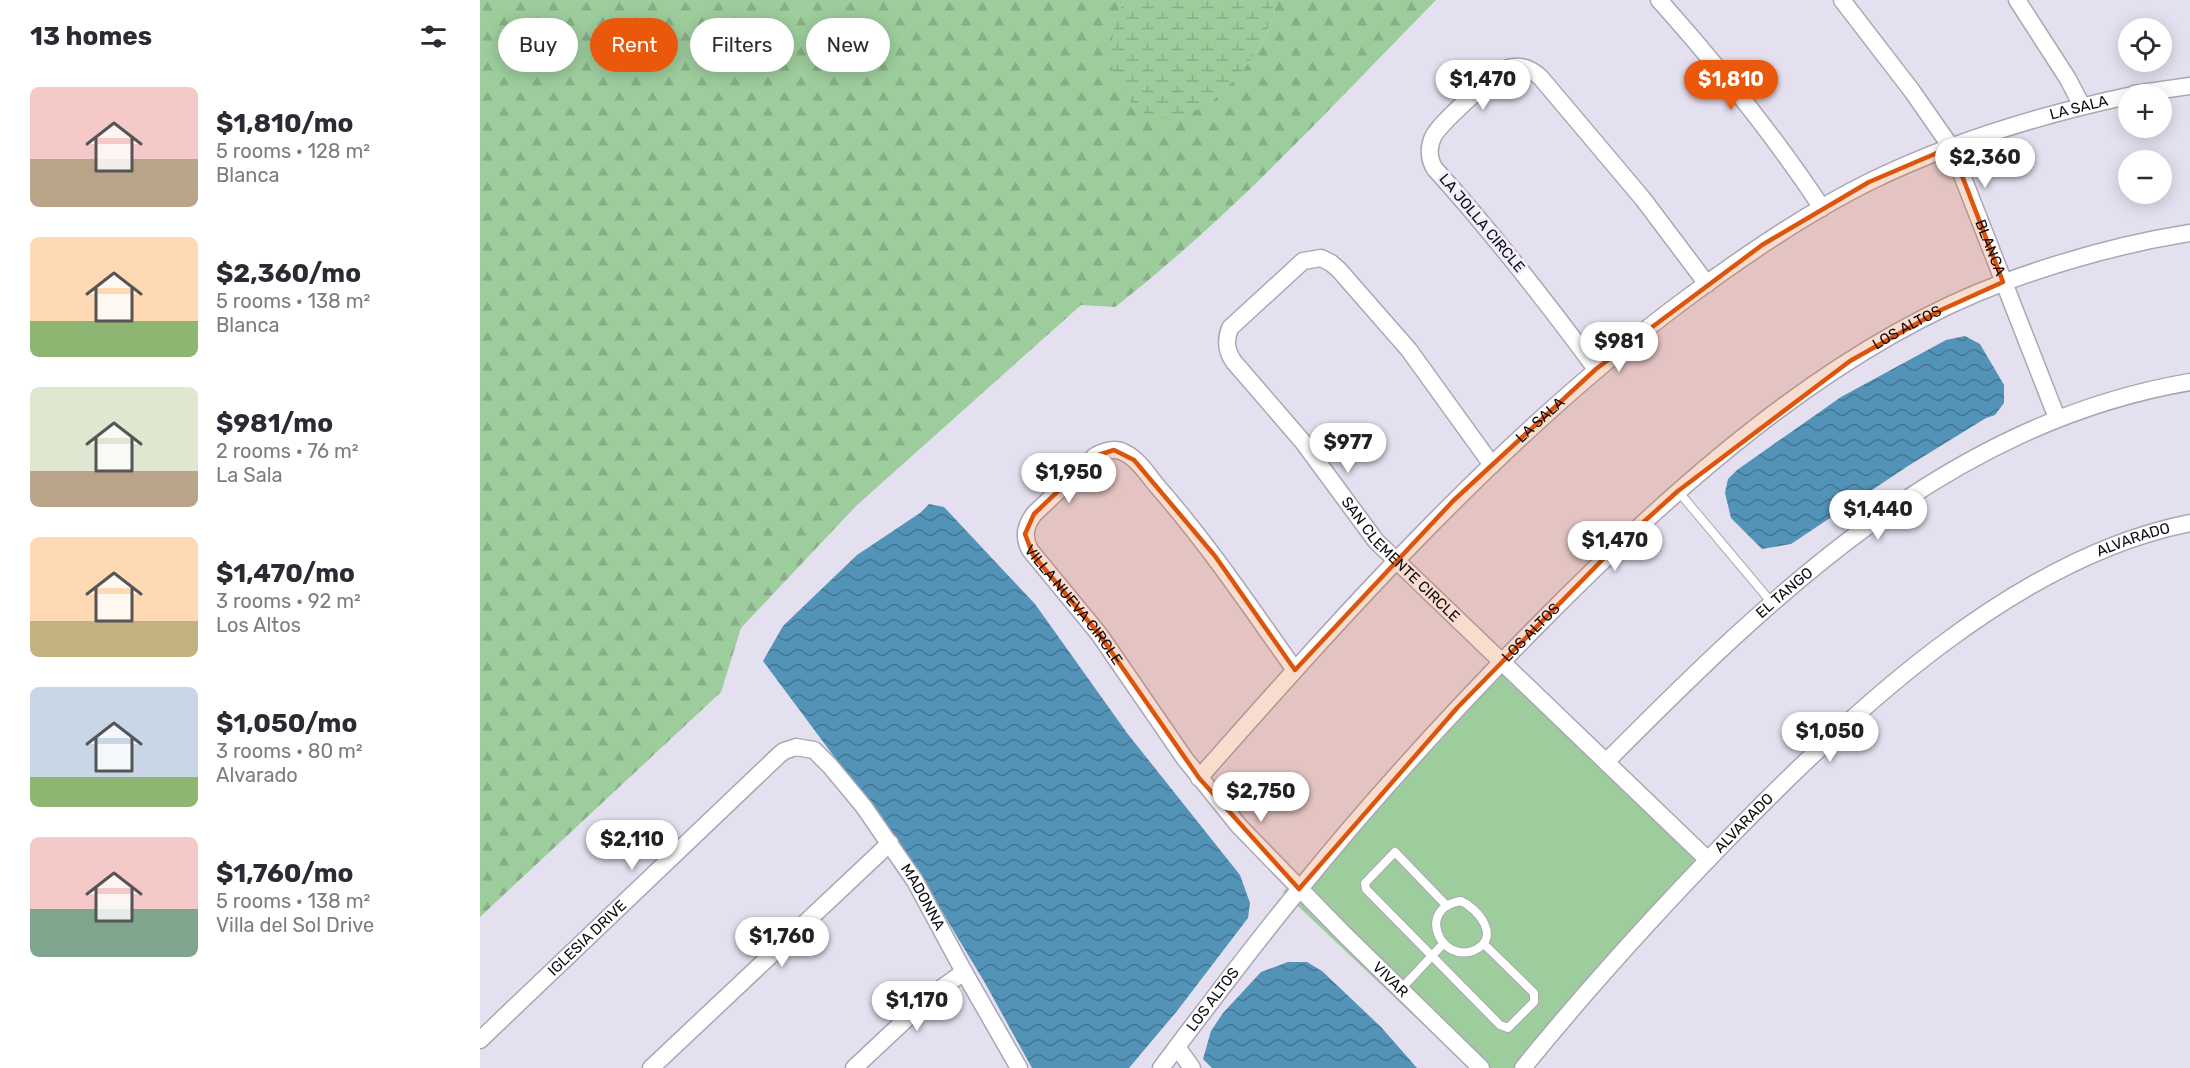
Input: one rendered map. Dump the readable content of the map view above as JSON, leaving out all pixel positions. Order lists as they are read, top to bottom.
{
  "streets": {
    "street": [
      "LA SALA",
      "LA JOLLA CIRCLE",
      "BLANCA",
      "LOS ALTOS",
      "ALVARADO",
      "SAN CLEMENTE CIRCLE",
      "EL TANGO",
      "VILLA NUEVA CIRCLE",
      "MADONNA",
      "IGLESIA DRIVE",
      "VIVAR"
    ]
  },
  "crossings": [
    ["LA SALA", "LA JOLLA CIRCLE"],
    ["LA SALA", "BLANCA"],
    ["LA SALA", "SAN CLEMENTE CIRCLE"],
    ["LA SALA", "VILLA NUEVA CIRCLE"],
    ["BLANCA", "LOS ALTOS"],
    ["BLANCA", "EL TANGO"],
    ["LOS ALTOS", "SAN CLEMENTE CIRCLE"],
    ["LOS ALTOS", "VIVAR"],
    ["ALVARADO", "SAN CLEMENTE CIRCLE"],
    ["SAN CLEMENTE CIRCLE", "EL TANGO"],
    ["MADONNA", "IGLESIA DRIVE"]
  ],
  "page": {
    "heading": "13 homes",
    "map_buttons": ["+", "−"],
    "chip": [
      "Buy",
      "Rent",
      "Filters",
      "New"
    ],
    "price": [
      "$1,470",
      "$1,810",
      "$2,360",
      "$981",
      "$977",
      "$1,950",
      "$1,440",
      "$1,470",
      "$1,050",
      "$2,750",
      "$2,110",
      "$1,760",
      "$1,170"
    ],
    "list": [
      {
        "name": "$1,810/mo",
        "note": "5 rooms · 128 m² · Blanca"
      },
      {
        "name": "$2,360/mo",
        "note": "5 rooms · 138 m² · Blanca"
      },
      {
        "name": "$981/mo",
        "note": "2 rooms · 76 m² · La Sala"
      },
      {
        "name": "$1,470/mo",
        "note": "3 rooms · 92 m² · Los Altos"
      },
      {
        "name": "$1,050/mo",
        "note": "3 rooms · 80 m² · Alvarado"
      },
      {
        "name": "$1,760/mo",
        "note": "5 rooms · 138 m² · Villa del Sol Drive"
      }
    ]
  }
}
